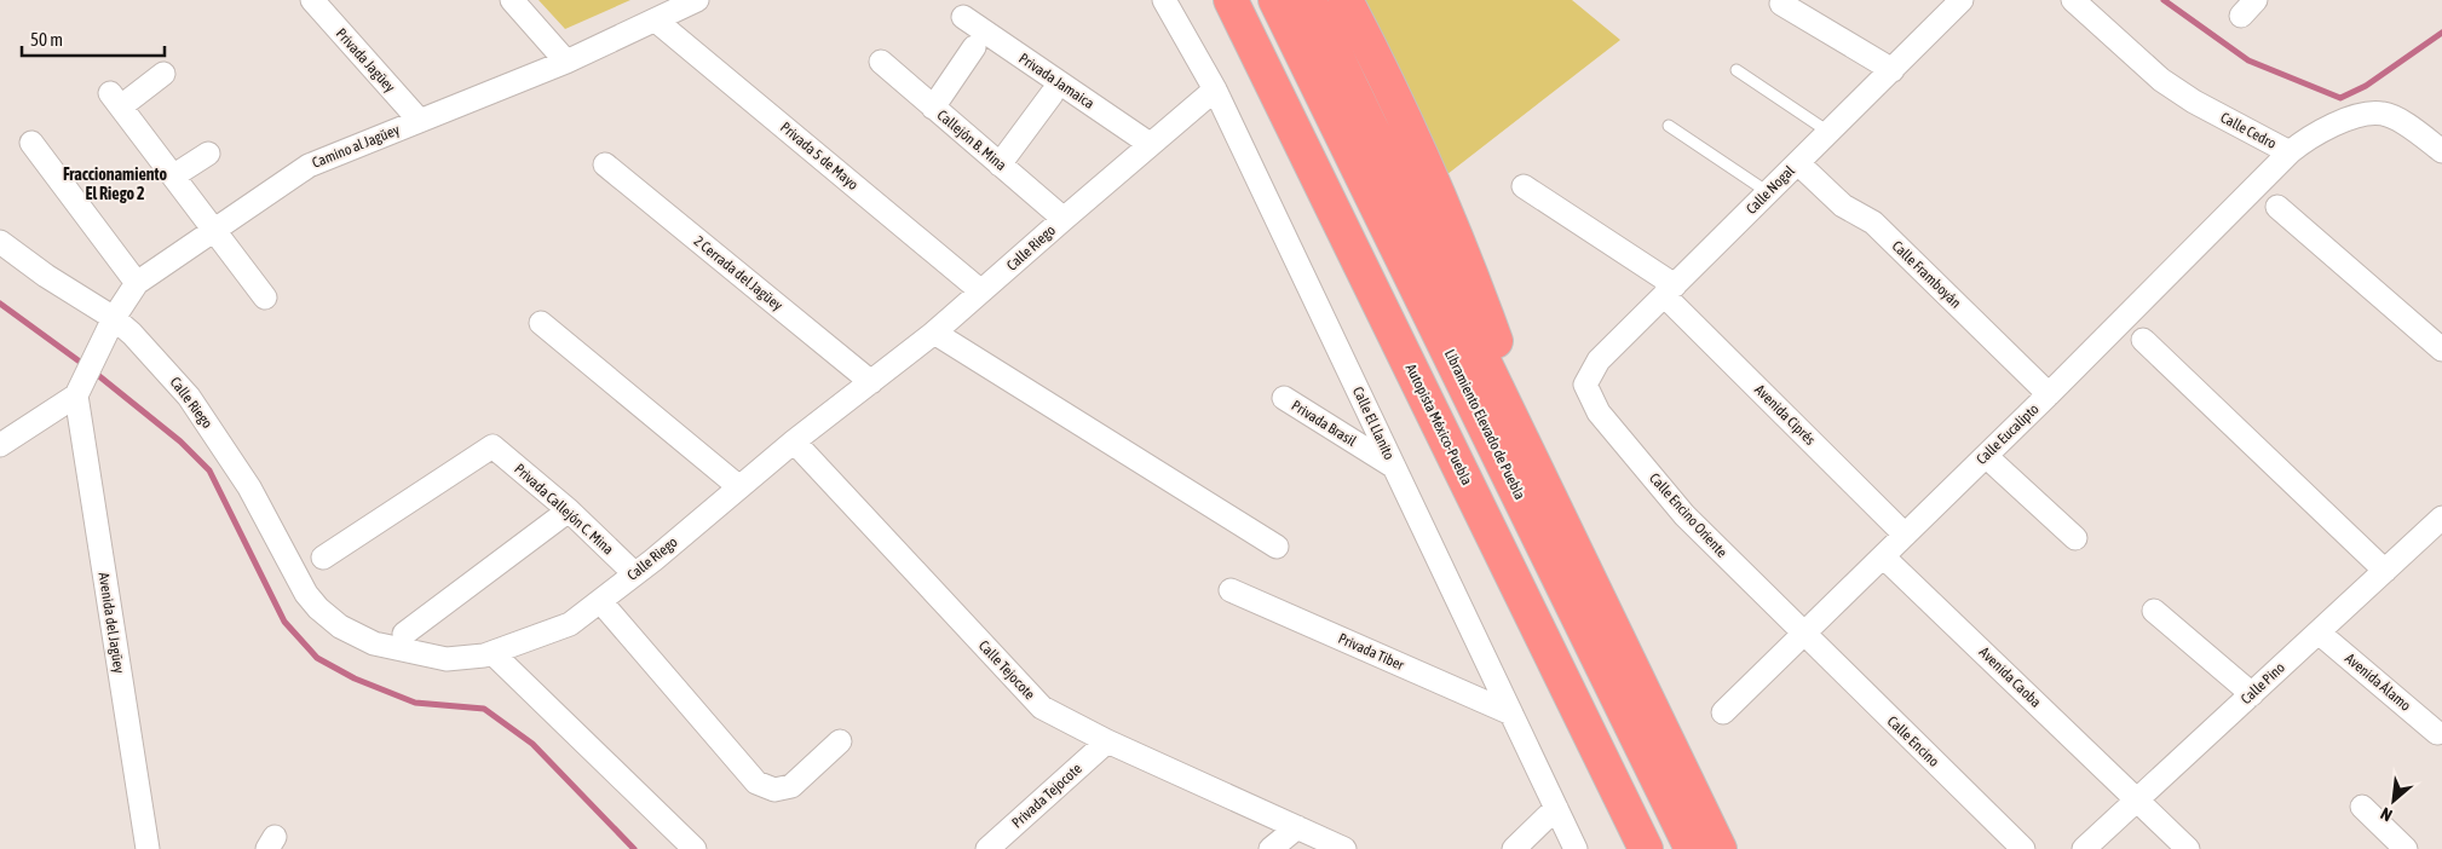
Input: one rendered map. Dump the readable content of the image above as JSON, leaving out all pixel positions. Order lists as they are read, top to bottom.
{
  "streets": {
    "highway": ["Autopista México-Puebla", "Libramiento Elevado de Puebla"],
    "street": [
      "Privada Jagüey",
      "Privada Jamaica",
      "Calle Cedro",
      "Callejón B. Mina",
      "Camino al Jagüey",
      "Privada 5 de Mayo",
      "Calle Nogal",
      "Calle Riego",
      "2 Cerrada del Jagüey",
      "Calle Framboyán",
      "Avenida Ciprés",
      "Privada Brasil",
      "Calle El Llanito",
      "Calle Eucalipto",
      "Privada Callejón C. Mina",
      "Calle Encino Oriente",
      "Avenida del Jagüey",
      "Privada Tiber",
      "Calle Tejocote",
      "Avenida Caoba",
      "Avenida Álamo",
      "Calle Pino",
      "Calle Encino",
      "Privada Tejocote"
    ]
  },
  "crossings": [
    ["Privada Jagüey", "Camino al Jagüey"],
    ["Privada Jamaica", "Calle Riego"],
    ["Calle Cedro", "Calle Eucalipto"],
    ["Callejón B. Mina", "Calle Riego"],
    ["Camino al Jagüey", "Privada 5 de Mayo"],
    ["Camino al Jagüey", "Calle Riego"],
    ["Camino al Jagüey", "Avenida del Jagüey"],
    ["Privada 5 de Mayo", "Calle Riego"],
    ["Calle Nogal", "Calle Framboyán"],
    ["Calle Nogal", "Avenida Ciprés"],
    ["Calle Nogal", "Calle Encino Oriente"],
    ["Calle Riego", "2 Cerrada del Jagüey"],
    ["Calle Riego", "Calle El Llanito"],
    ["Calle Riego", "Privada Callejón C. Mina"],
    ["Calle Riego", "Calle Tejocote"],
    ["Calle Framboyán", "Calle Eucalipto"],
    ["Avenida Ciprés", "Calle Eucalipto"],
    ["Privada Brasil", "Calle El Llanito"],
    ["Calle El Llanito", "Privada Tiber"],
    ["Calle Eucalipto", "Calle Encino Oriente"],
    ["Calle Eucalipto", "Avenida Caoba"],
    ["Calle Eucalipto", "Calle Encino"],
    ["Calle Encino Oriente", "Calle Encino"],
    ["Calle Tejocote", "Privada Tejocote"],
    ["Avenida Caoba", "Calle Pino"],
    ["Avenida Álamo", "Calle Pino"]
  ],
  "districts": ["Fraccionamiento El Riego 2"],
  "scale_bar": "50 m",
  "north": "bottom left"
}
